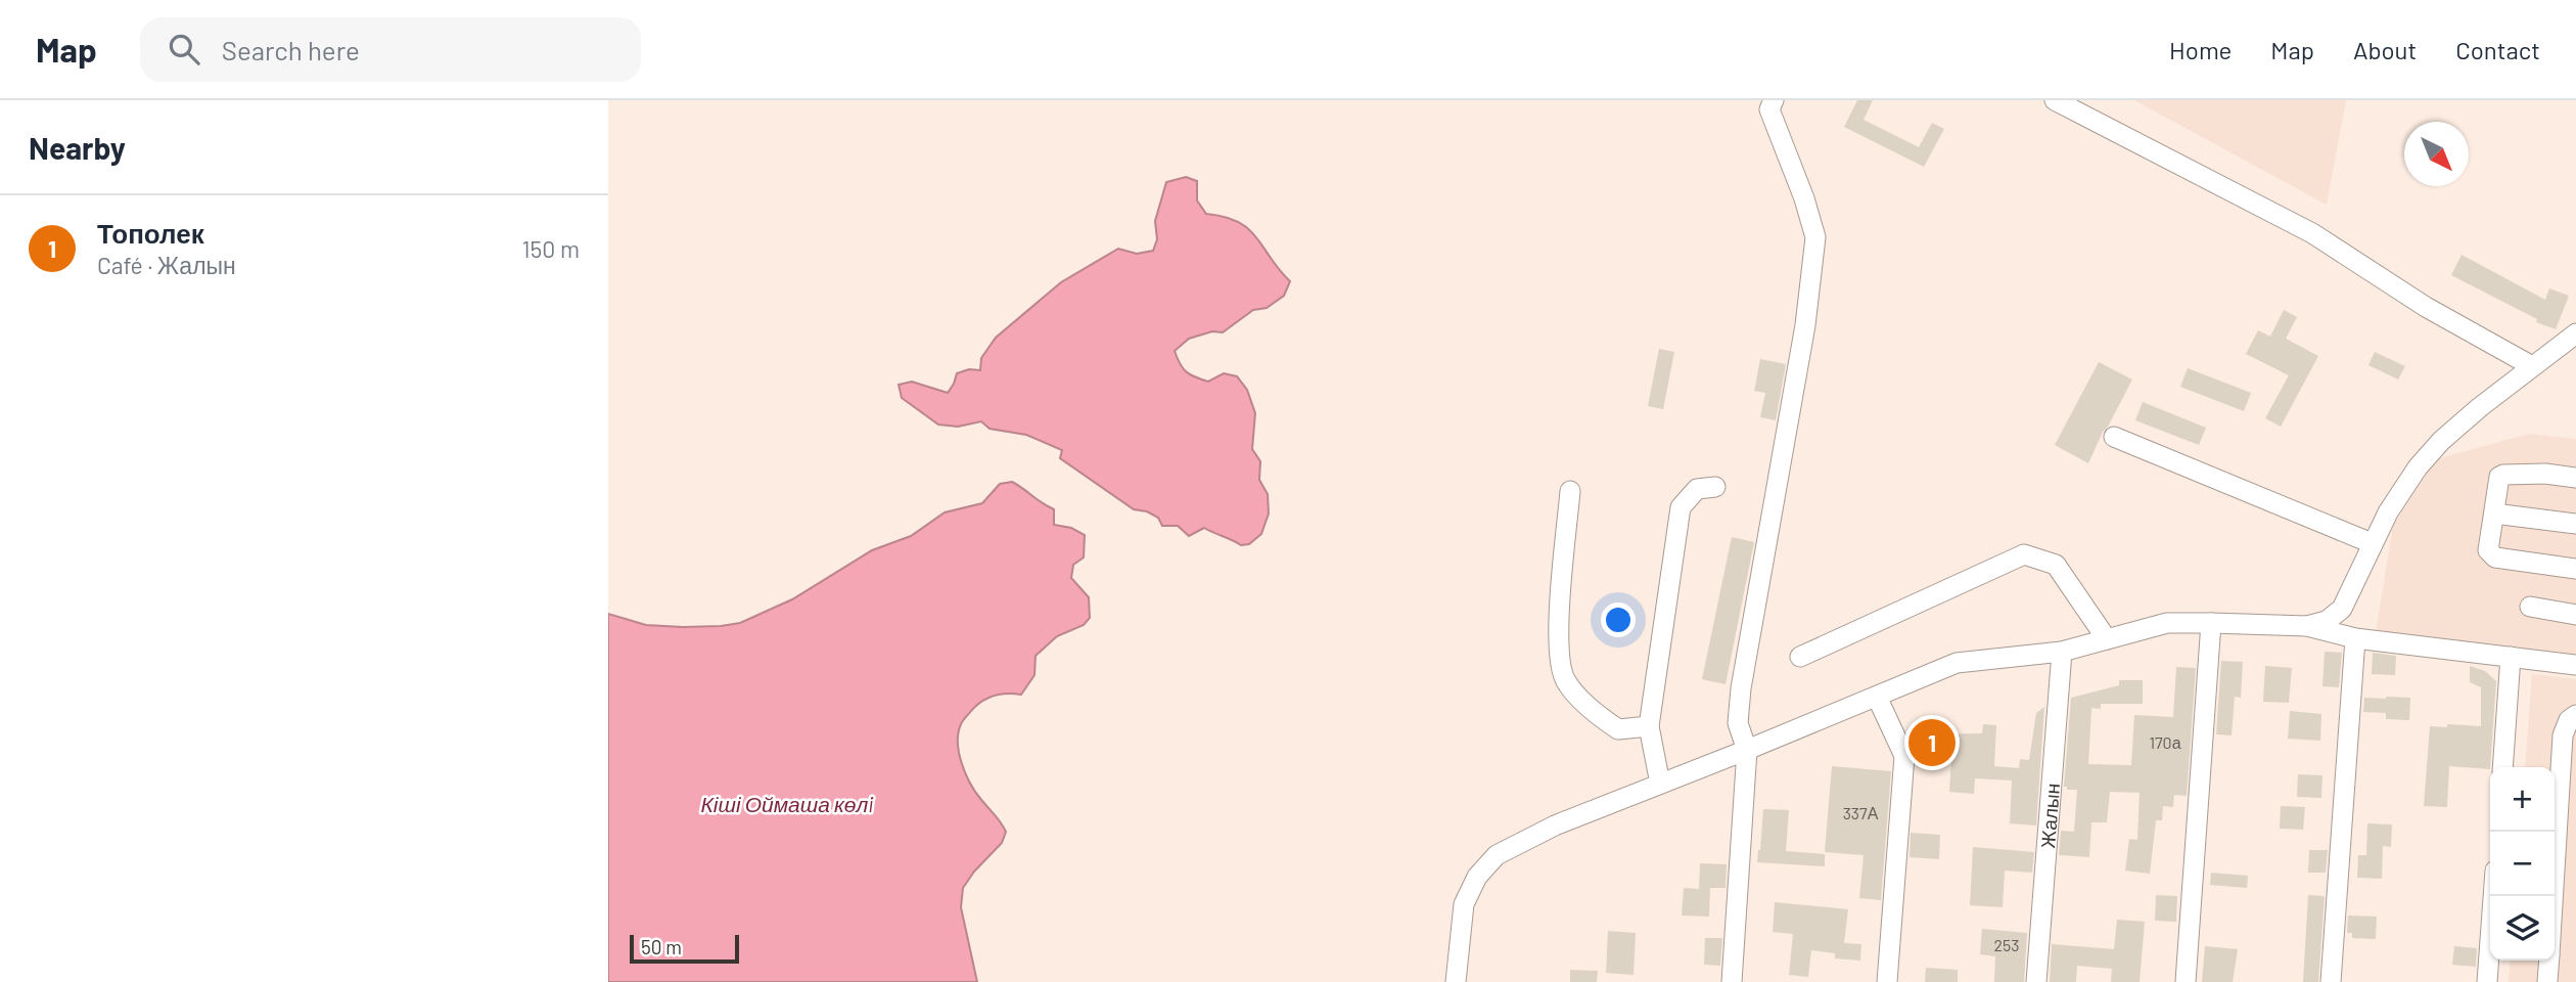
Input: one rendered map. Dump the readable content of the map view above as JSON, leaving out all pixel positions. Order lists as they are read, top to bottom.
{
  "streets": {
    "street": ["Жалын"]
  },
  "water": ["Кіші Оймаша көлi"],
  "house_numbers": ["170а", "337А", "253"],
  "scale_bar": "50 m",
  "north": "bottom right",
  "page": {
    "header": "Map",
    "search": "Search here",
    "nav": [
      "Home",
      "Map",
      "About",
      "Contact"
    ],
    "heading": "Nearby",
    "list": [
      {
        "mark": "1",
        "name": "Тополек",
        "note": "Café · Жалын",
        "value": "150 m"
      }
    ],
    "pins": "1",
    "map_buttons": ["+", "−"],
    "scale": "50 m"
  }
}
